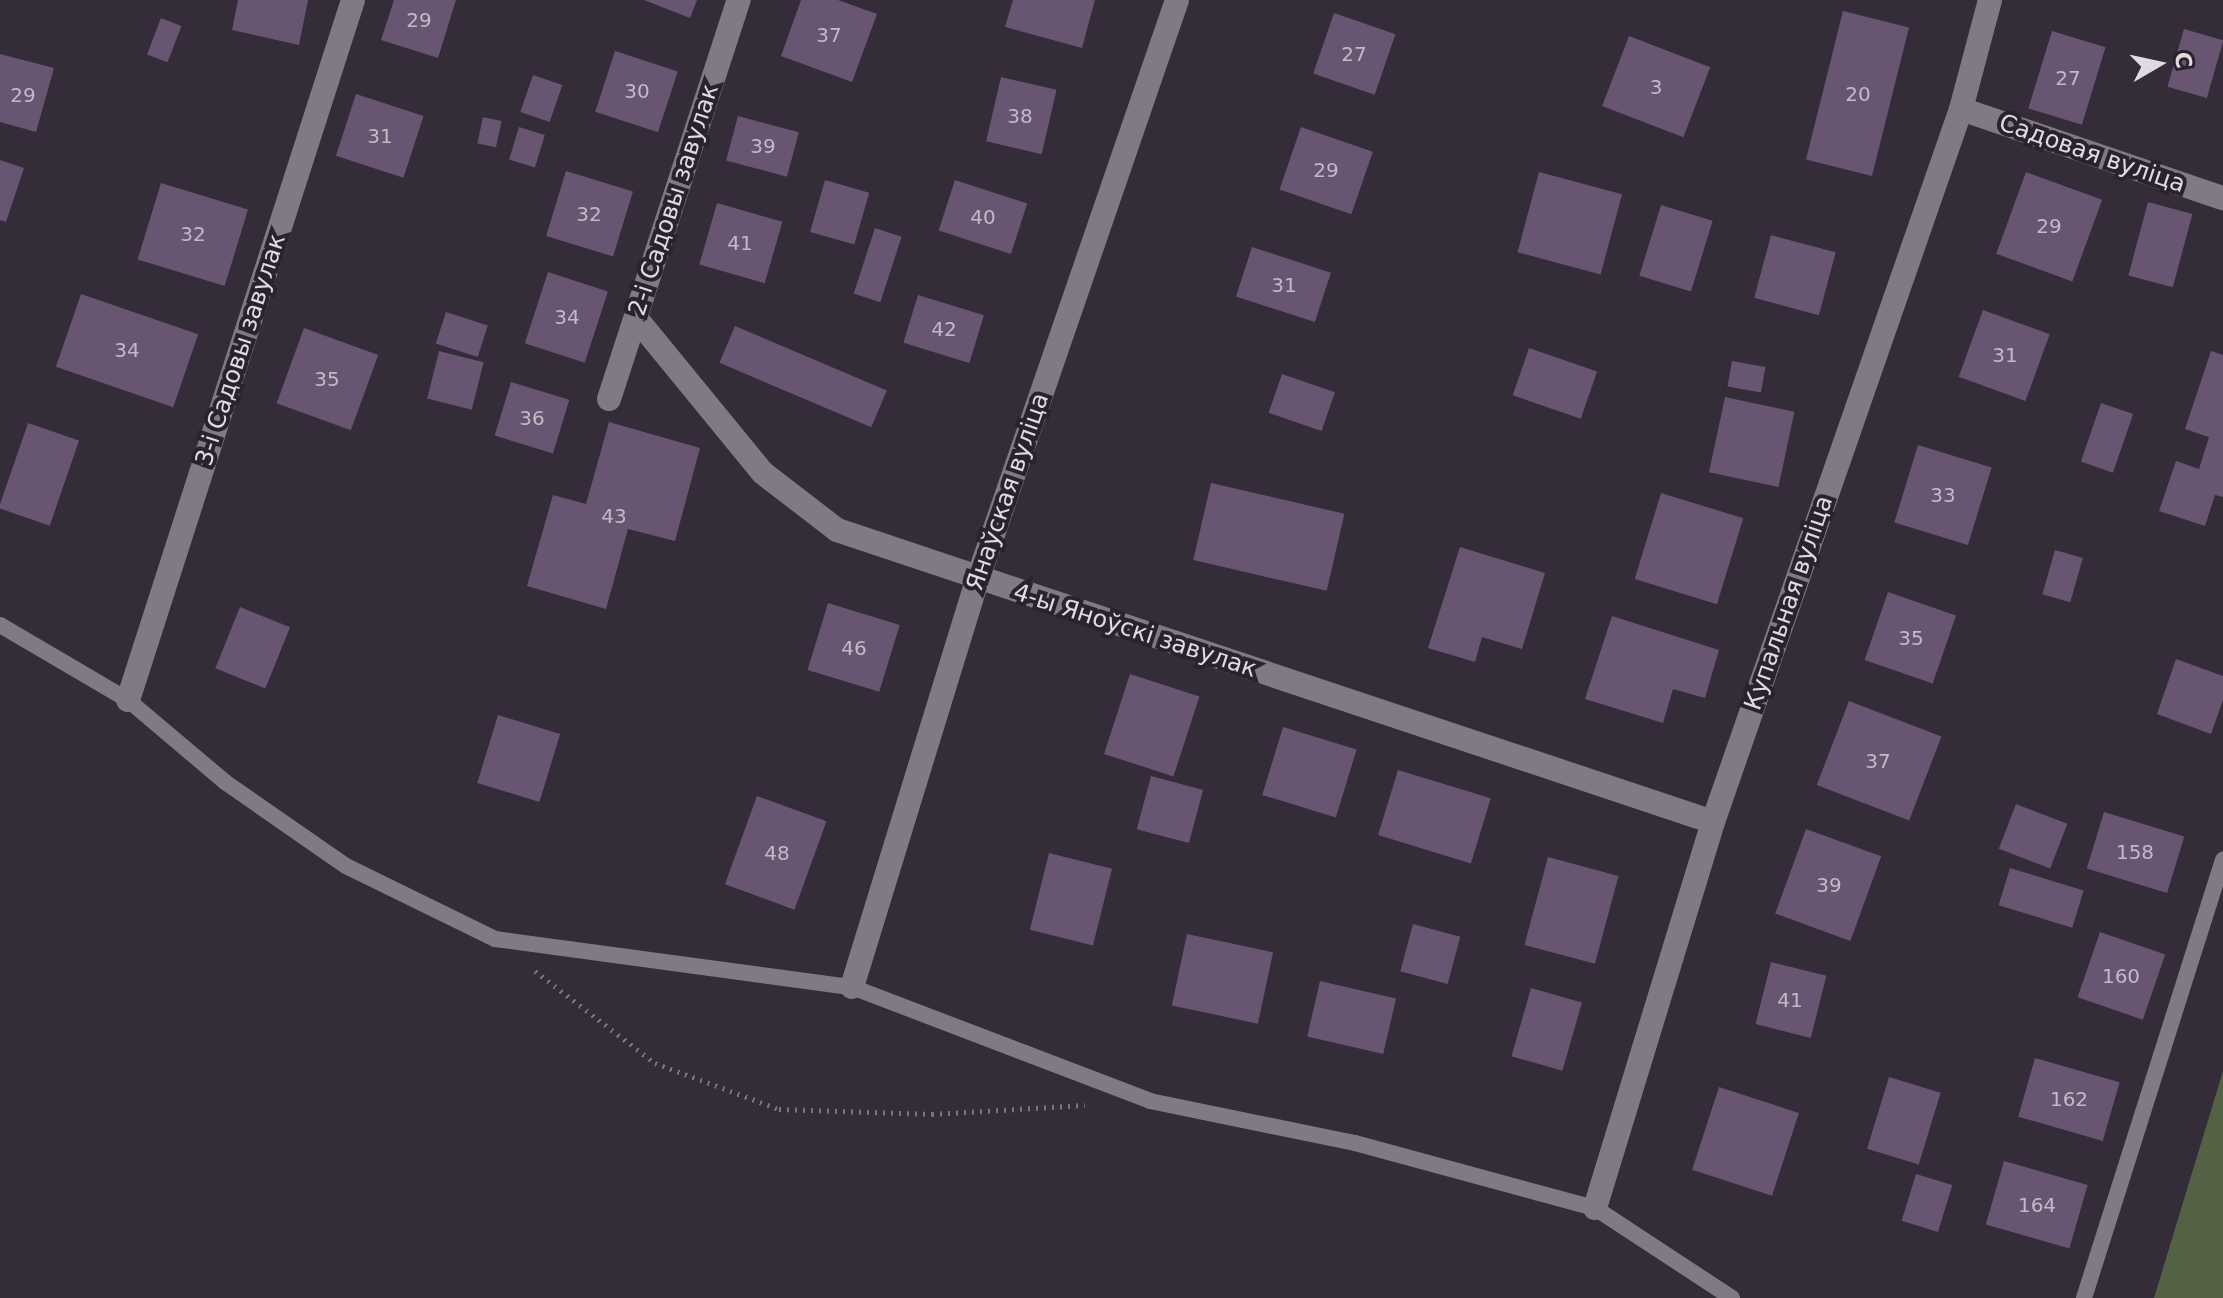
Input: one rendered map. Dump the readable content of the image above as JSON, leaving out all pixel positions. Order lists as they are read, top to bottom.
{
  "streets": {
    "street": [
      "Садовая вуліца",
      "2-і Садовы завулак",
      "3-і Садовы завулак",
      "Янаўская вуліца",
      "Купальная вуліца",
      "4-ы Яноўскі завулак"
    ]
  },
  "crossings": [
    ["Садовая вуліца", "Купальная вуліца"],
    ["2-і Садовы завулак", "4-ы Яноўскі завулак"],
    ["Янаўская вуліца", "4-ы Яноўскі завулак"],
    ["Купальная вуліца", "4-ы Яноўскі завулак"]
  ],
  "house_numbers": [
    "29",
    "37",
    "27",
    "27",
    "3",
    "30",
    "20",
    "29",
    "38",
    "31",
    "39",
    "29",
    "32",
    "40",
    "29",
    "32",
    "41",
    "31",
    "34",
    "42",
    "34",
    "31",
    "35",
    "36",
    "33",
    "43",
    "35",
    "46",
    "37",
    "158",
    "48",
    "39",
    "160",
    "41",
    "162",
    "164"
  ],
  "north": "right"
}
